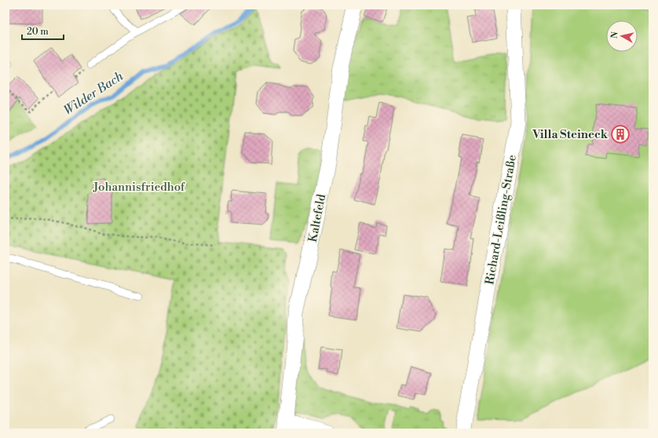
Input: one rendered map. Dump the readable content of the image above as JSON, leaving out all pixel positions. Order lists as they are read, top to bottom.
{
  "streets": {
    "street": ["Kaltefeld", "Richard-Leißling-Straße"]
  },
  "water": ["Wilder Bach"],
  "parks": ["Johannisfriedhof"],
  "places": {
    "building": ["Villa Steineck"]
  },
  "scale_bar": "20 m",
  "north": "left"
}
